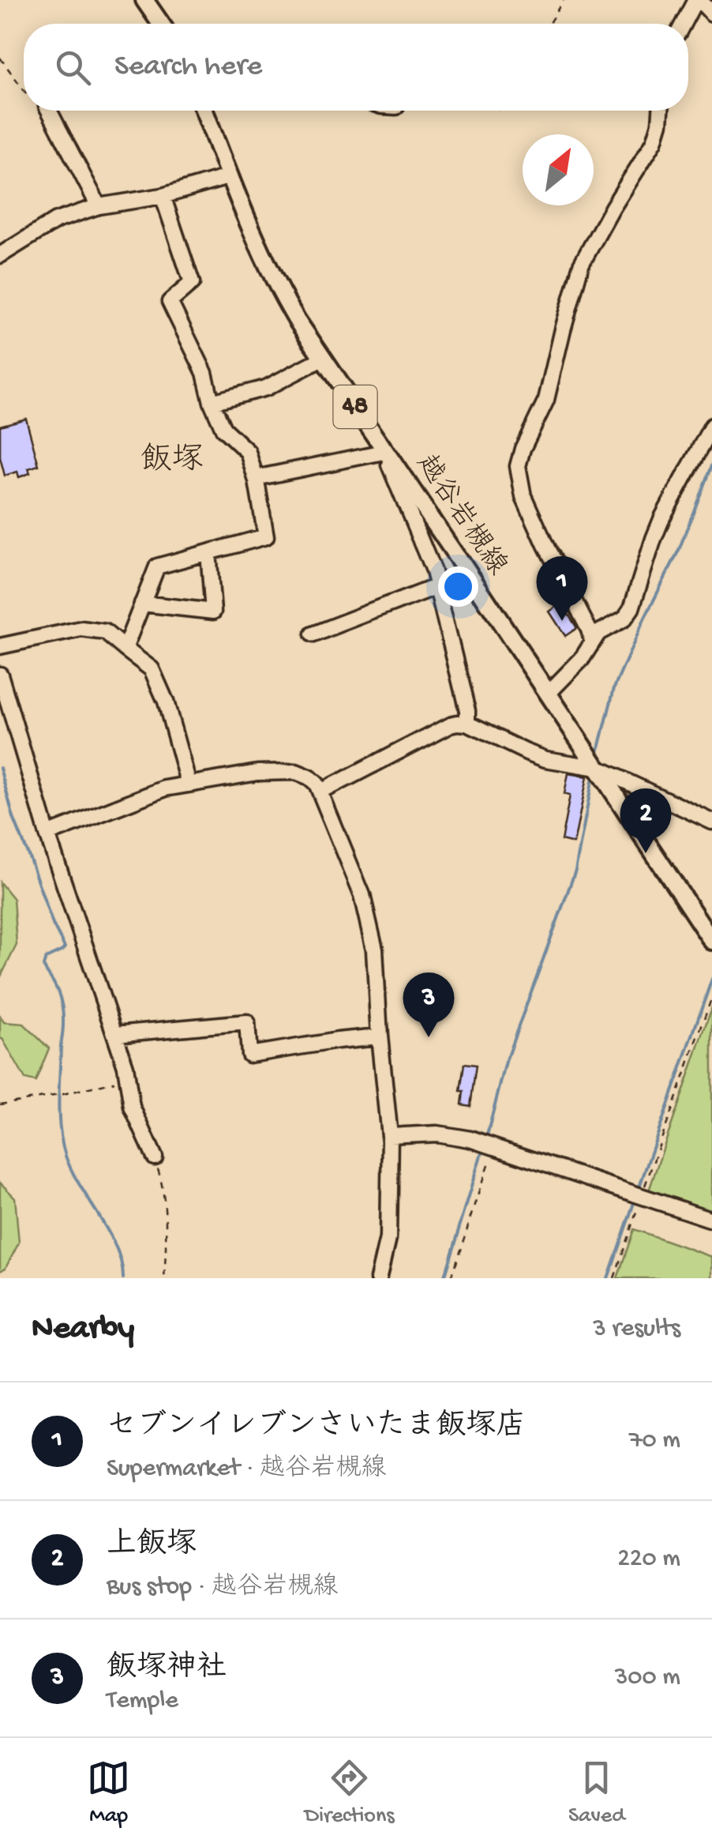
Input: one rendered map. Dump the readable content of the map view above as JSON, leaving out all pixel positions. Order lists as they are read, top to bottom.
{
  "streets": {
    "main road": ["48", "越谷岩槻線"]
  },
  "districts": ["飯塚"],
  "north": "top right",
  "page": {
    "search": "Search here",
    "pins": ["1", "2", "3"],
    "heading": ["Nearby", "3 results"],
    "list": [
      {
        "mark": "1",
        "name": "セブンイレブンさいたま飯塚店",
        "note": "Supermarket · 越谷岩槻線",
        "value": "70 m"
      },
      {
        "mark": "2",
        "name": "上飯塚",
        "note": "Bus stop · 越谷岩槻線",
        "value": "220 m"
      },
      {
        "mark": "3",
        "name": "飯塚神社",
        "note": "Temple",
        "value": "300 m"
      }
    ],
    "nav": ["Map", "Directions", "Saved"]
  }
}
